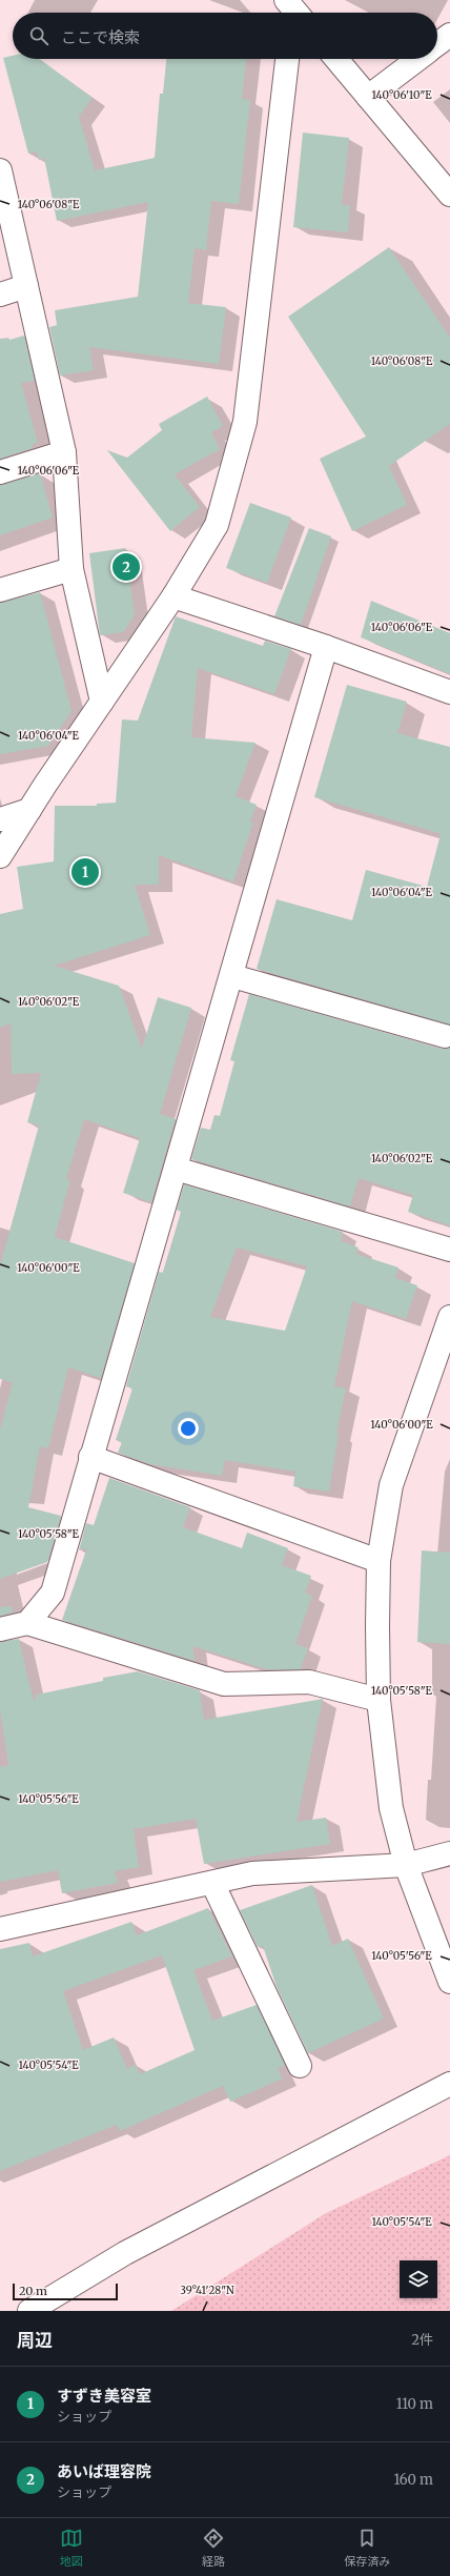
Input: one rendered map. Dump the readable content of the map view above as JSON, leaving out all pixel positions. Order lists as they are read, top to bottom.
{
  "scale_bar": "20 m",
  "page": {
    "search": "ここで検索",
    "pins": ["2", "1"],
    "scale": "20 m",
    "heading": ["周辺", "2件"],
    "list": [
      {
        "mark": "1",
        "name": "すずき美容室",
        "note": "ショップ",
        "value": "110 m"
      },
      {
        "mark": "2",
        "name": "あいば理容院",
        "note": "ショップ",
        "value": "160 m"
      }
    ],
    "nav": ["地図", "経路", "保存済み"]
  },
  "coordinates": [
    "140°06'10\"E",
    "140°06'08\"E",
    "140°06'06\"E",
    "140°06'04\"E",
    "140°06'02\"E",
    "140°06'00\"E",
    "140°05'58\"E",
    "140°05'56\"E",
    "140°05'54\"E",
    "39°41'28\"N"
  ]
}
